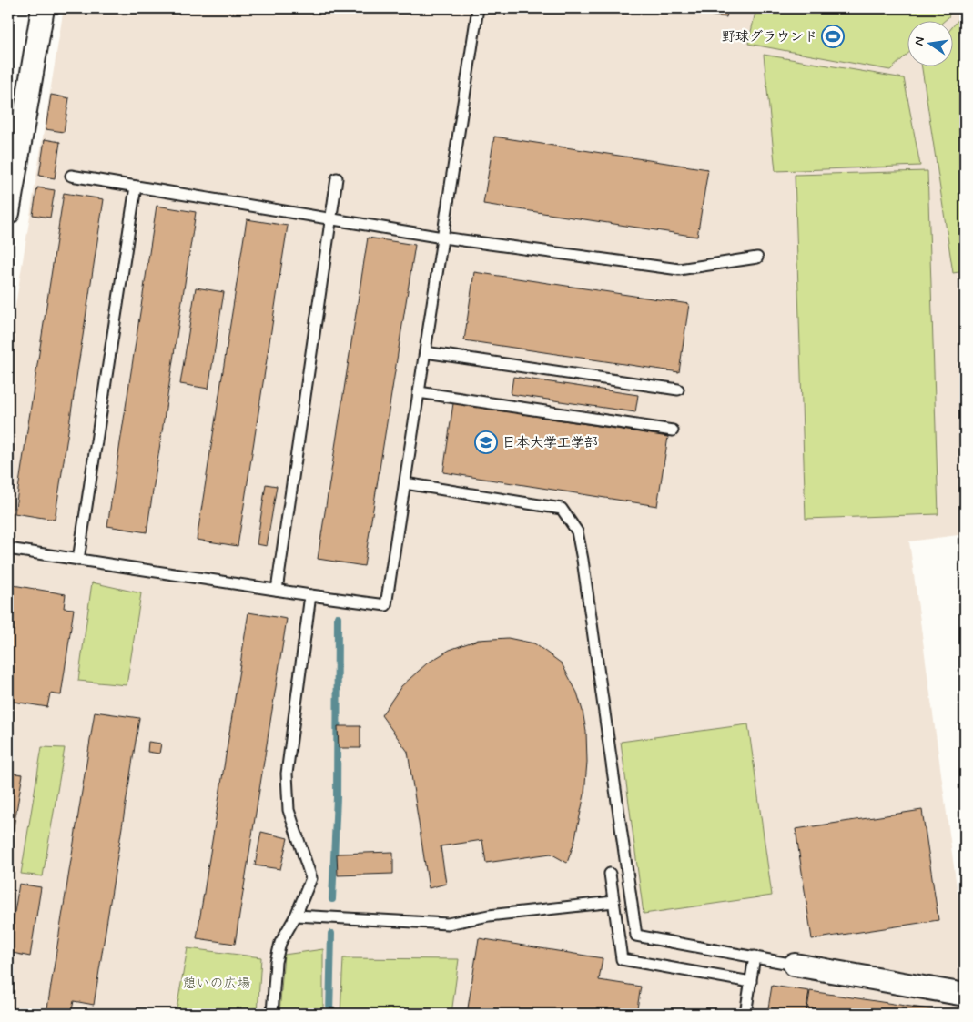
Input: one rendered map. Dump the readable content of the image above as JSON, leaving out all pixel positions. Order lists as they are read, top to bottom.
{
  "parks": ["憩いの広場"],
  "places": {
    "sports": ["野球グラウンド"],
    "school or university": ["日本大学工学部"]
  },
  "north": "left"
}
